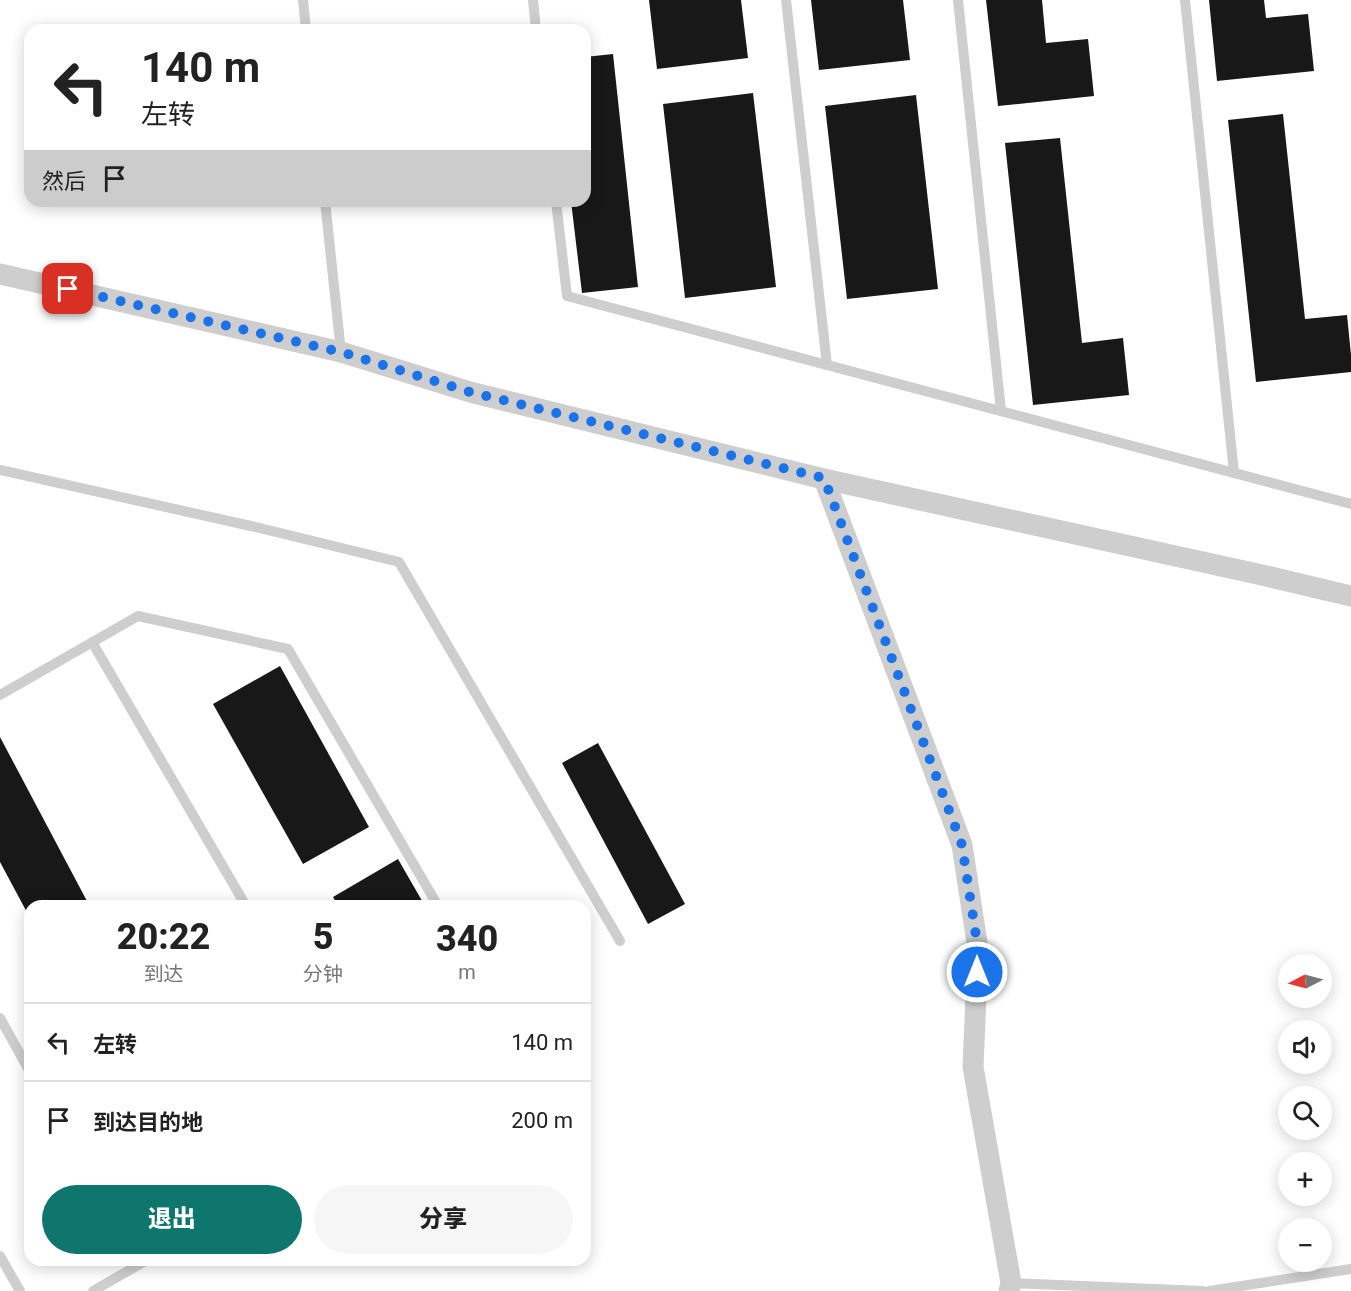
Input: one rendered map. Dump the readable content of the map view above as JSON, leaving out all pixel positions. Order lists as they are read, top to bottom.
{
  "north": "left",
  "page": {
    "turn": ["140 m", "左转"],
    "then": "然后",
    "eta": [
      "20:22",
      "到达",
      "5",
      "分钟",
      "340",
      "m"
    ],
    "map_buttons": ["+", "−"],
    "list": [
      {
        "name": "左转",
        "value": "140 m"
      },
      {
        "name": "到达目的地",
        "value": "200 m"
      }
    ],
    "buttons": ["退出", "分享"]
  }
}
